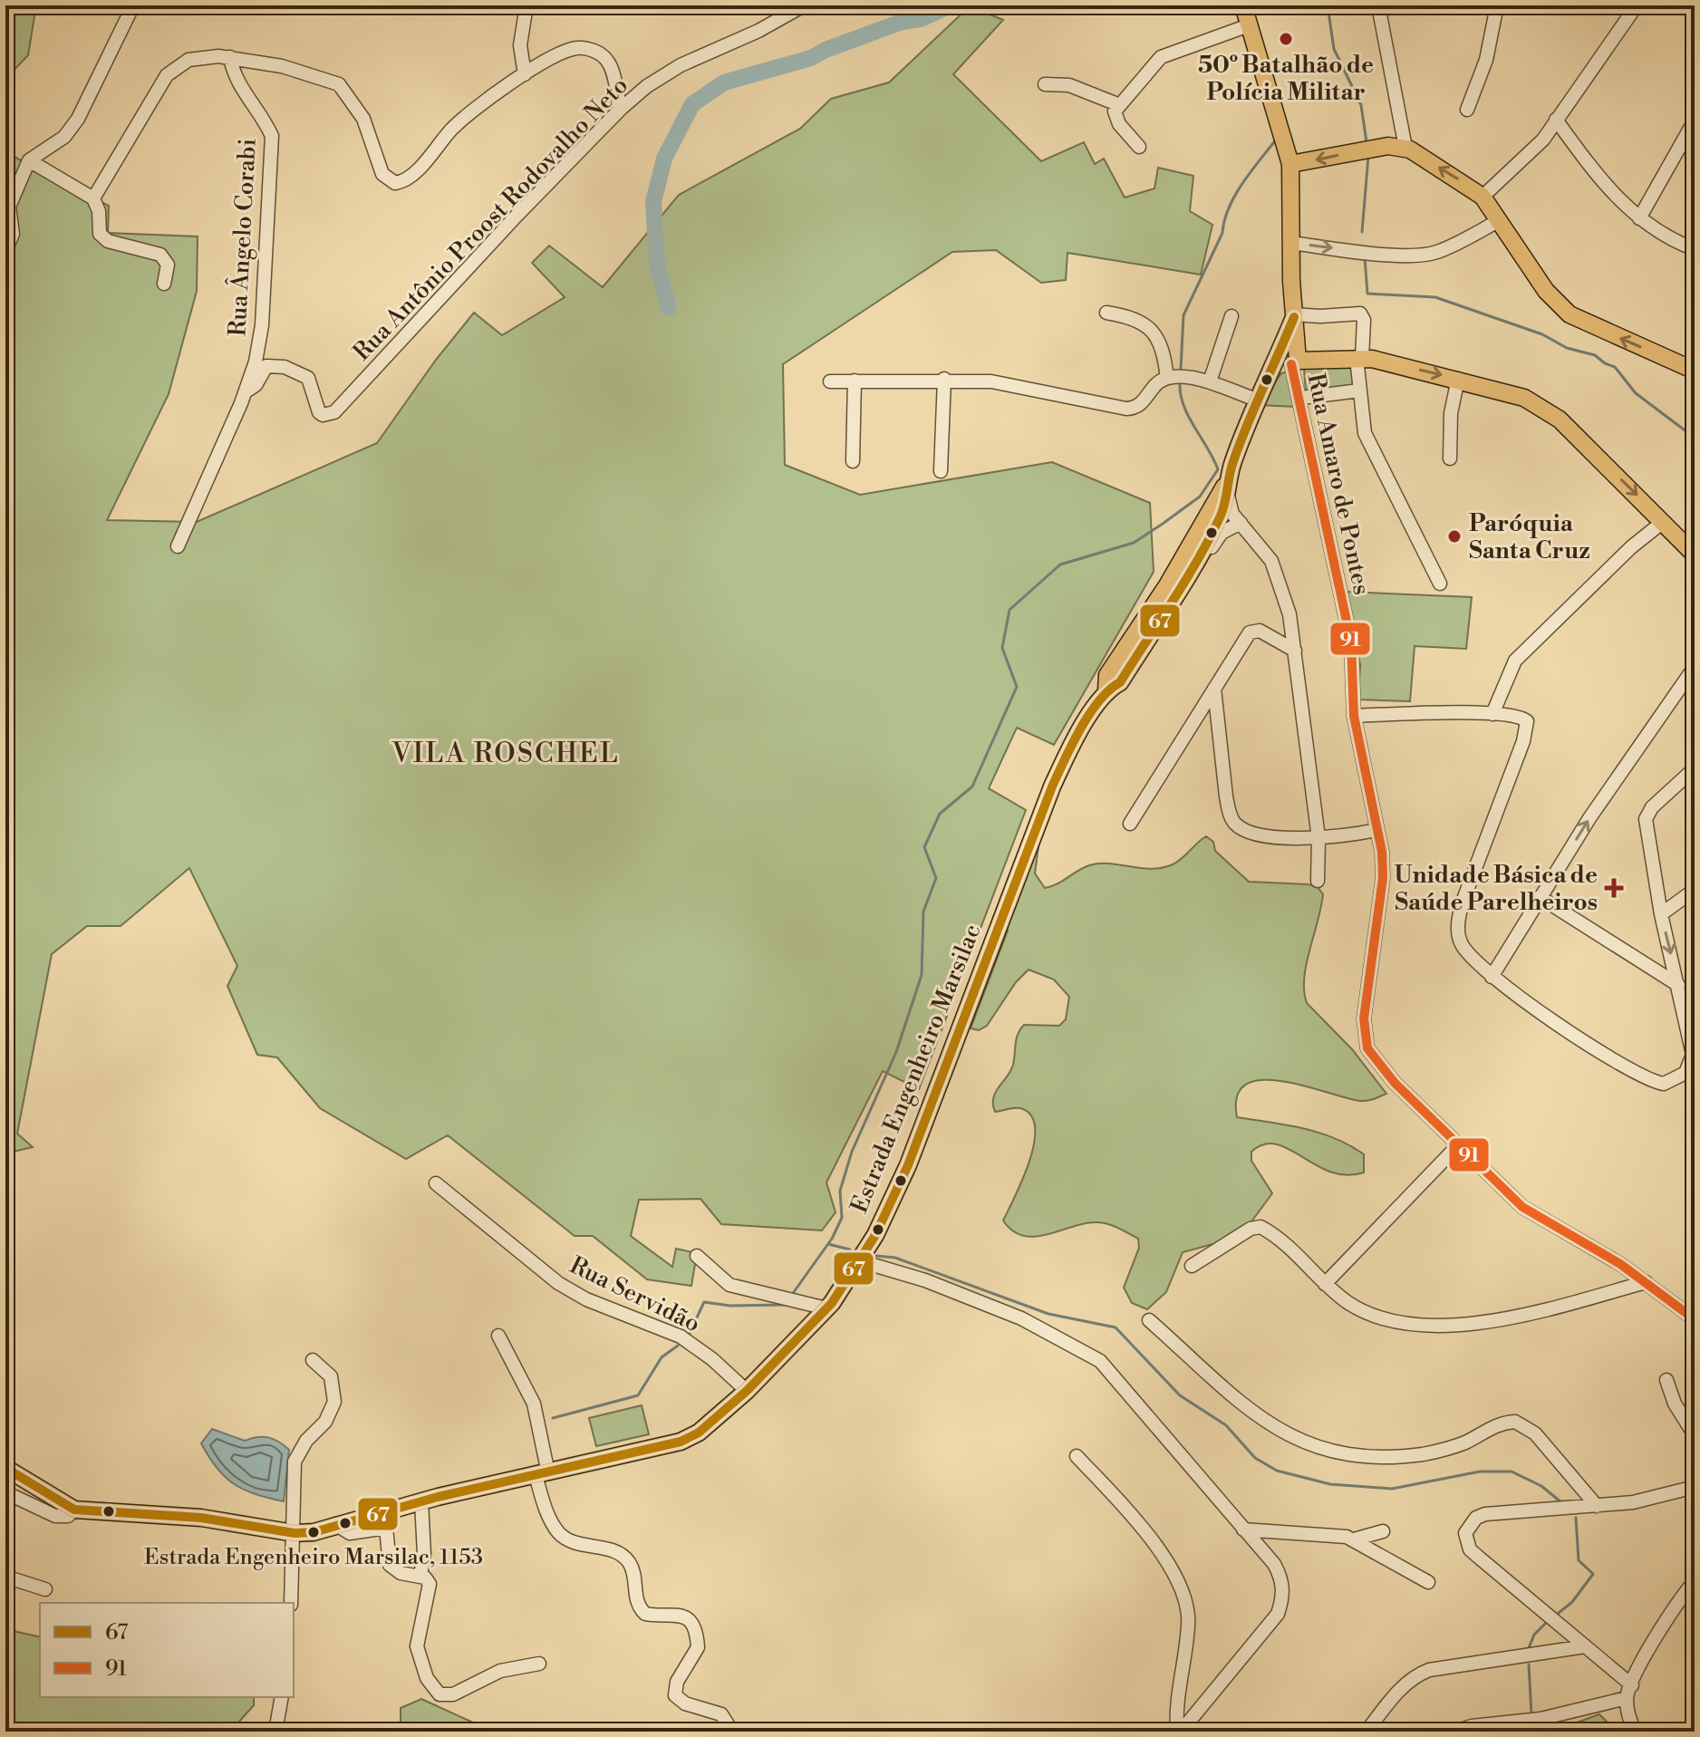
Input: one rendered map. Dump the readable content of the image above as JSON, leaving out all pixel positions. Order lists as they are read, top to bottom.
{
  "streets": {
    "main road": ["Estrada Engenheiro Marsilac"],
    "street": [
      "Rua Antônio Proost Rodovalho Neto",
      "Rua Ângelo Corabi",
      "Rua Amaro de Pontes",
      "Rua Servidão"
    ]
  },
  "crossings": [
    ["Rua Antônio Proost Rodovalho Neto", "Rua Ângelo Corabi"],
    ["Rua Amaro de Pontes", "Estrada Engenheiro Marsilac"],
    ["Estrada Engenheiro Marsilac", "Rua Servidão"]
  ],
  "districts": ["VILA ROSCHEL"],
  "places": {
    "other": ["50º Batalhão de Polícia Militar", "Paróquia Santa Cruz", "Estrada Engenheiro Marsilac, 1153"],
    "health": ["Unidade Básica de Saúde Parelheiros"]
  },
  "lines": ["transit line 67", "transit line 91"],
  "legend": ["67", "91"]
}
